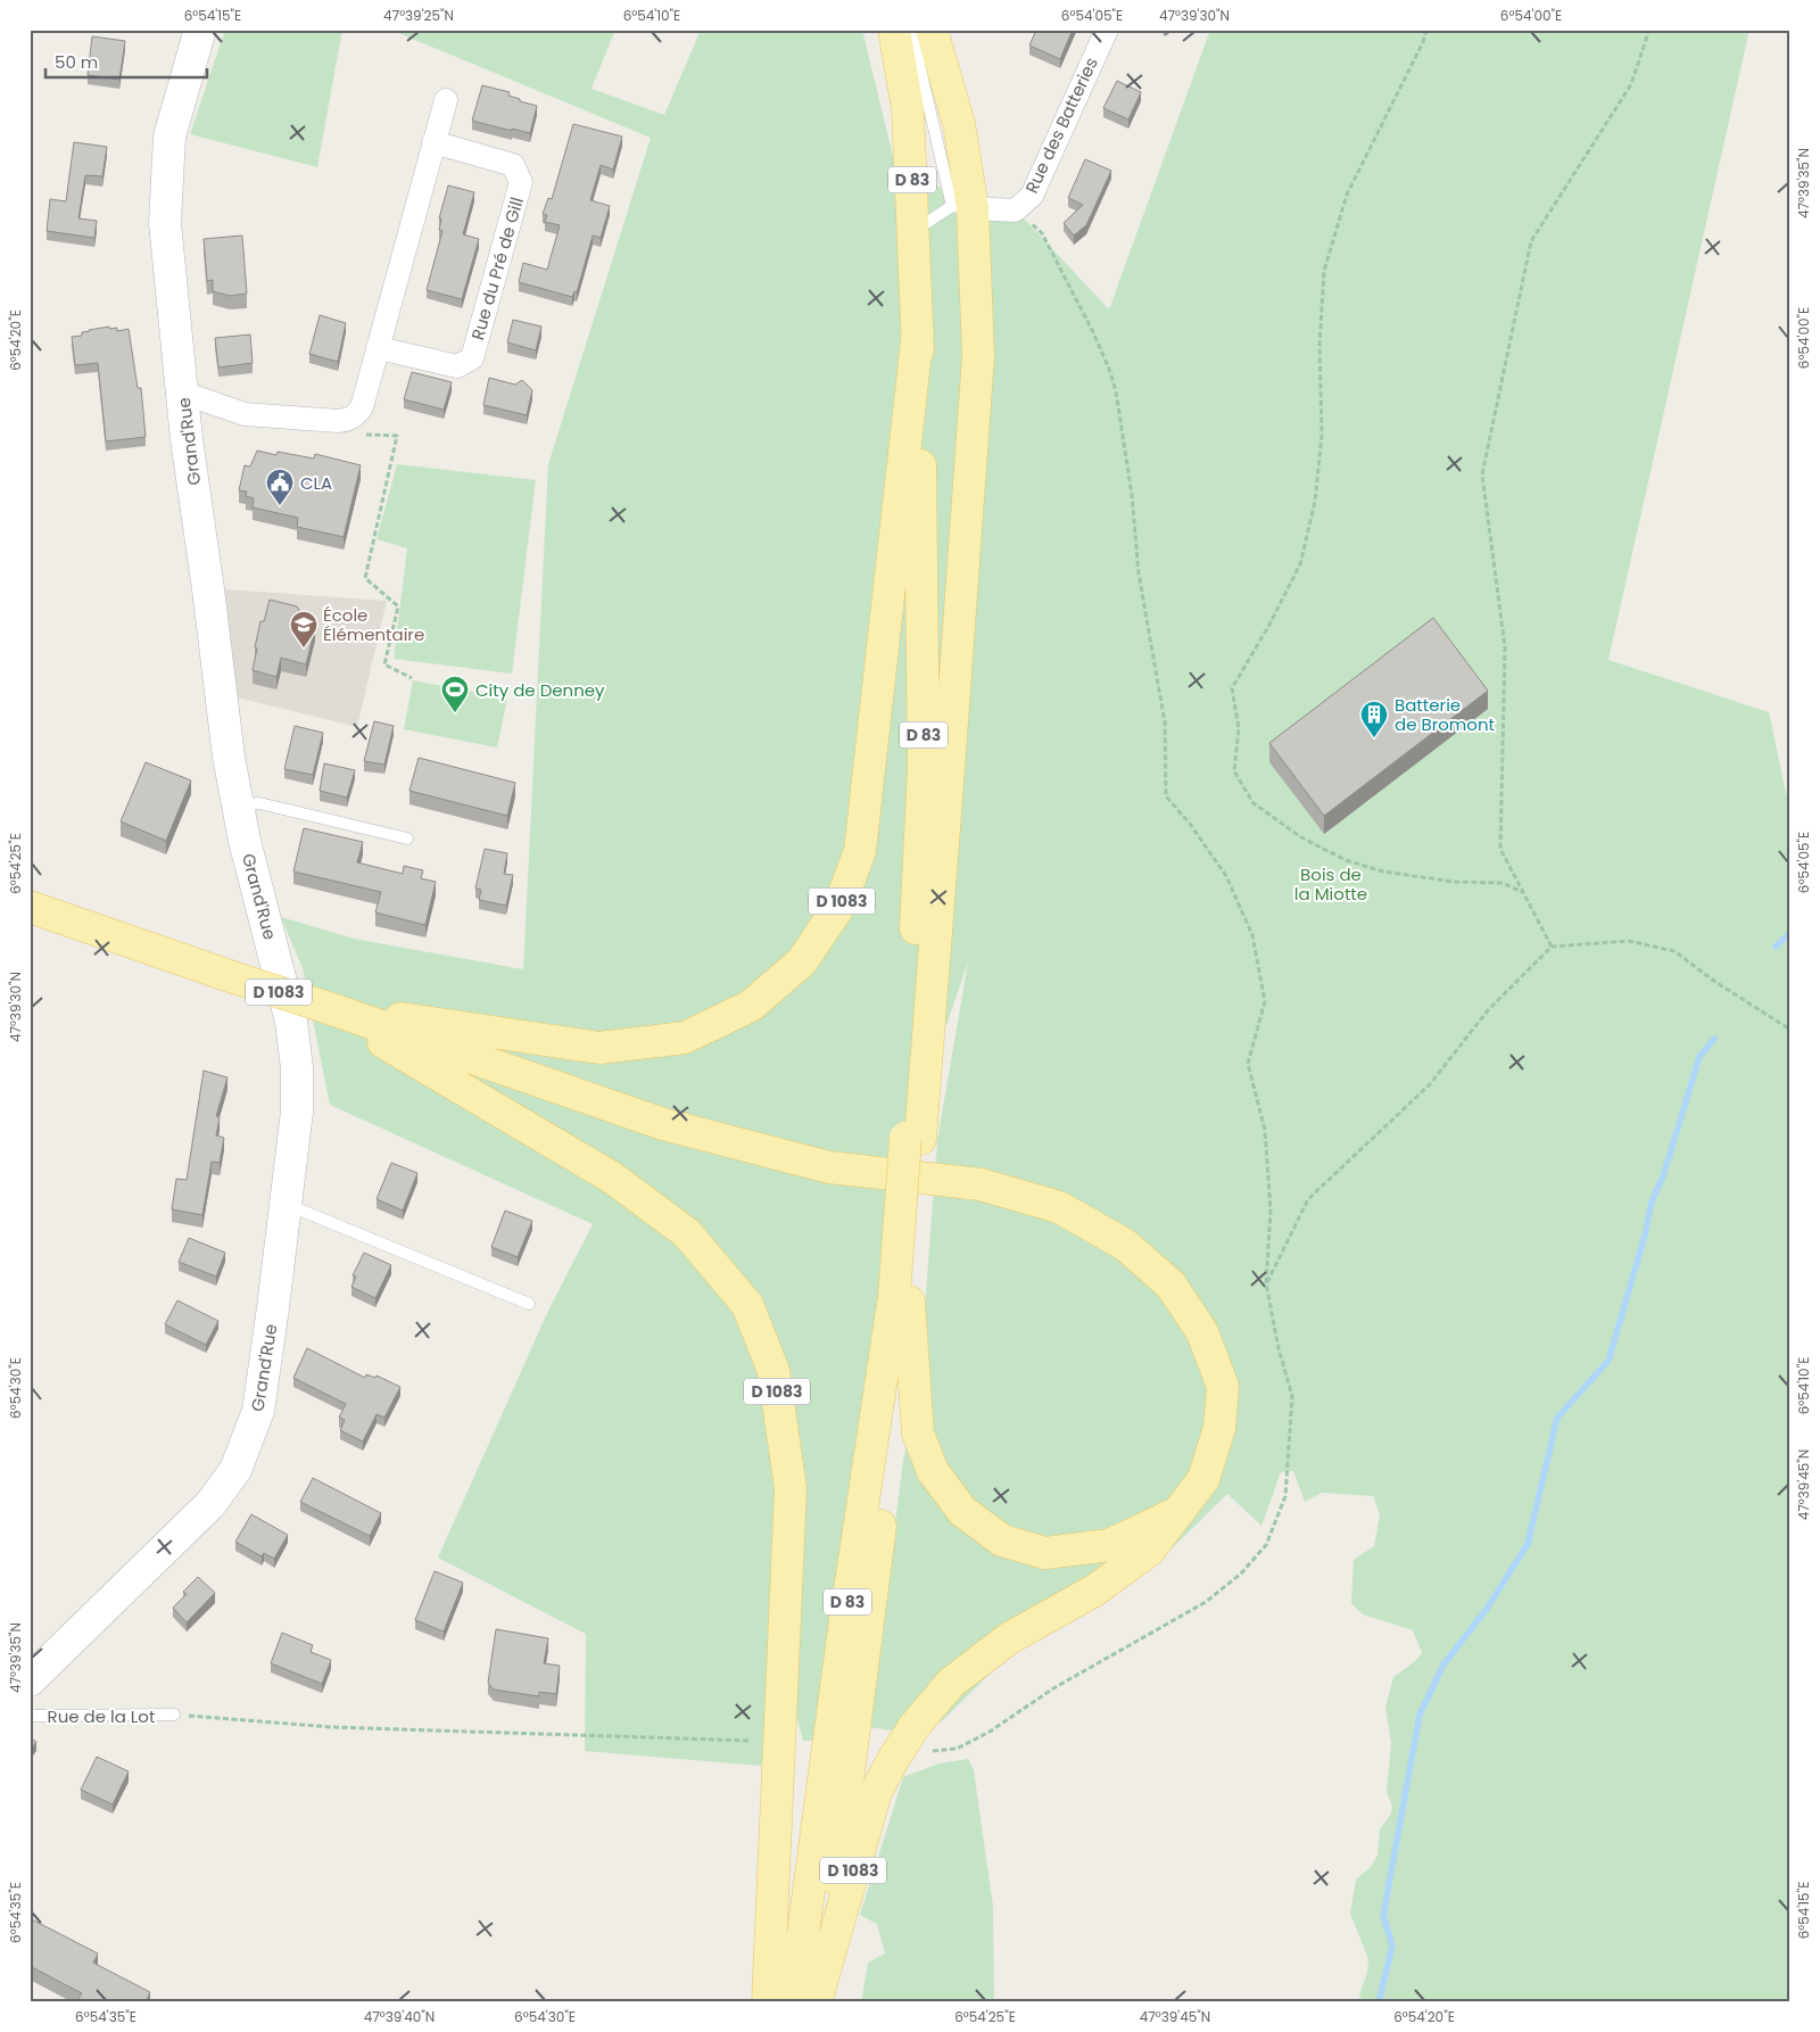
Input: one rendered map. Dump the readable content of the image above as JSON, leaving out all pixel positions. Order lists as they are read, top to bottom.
{
  "streets": {
    "main road": ["D 83", "D 1083"],
    "street": ["Rue des Batteries", "Rue du Pré de Gill", "Grand'Rue"],
    "lane": ["Rue de la Lot"]
  },
  "crossings": [
    ["Rue des Batteries", "D 83"],
    ["D 83", "D 1083"]
  ],
  "parks": ["Bois de la Miotte"],
  "places": {
    "public building": ["CLA"],
    "school or university": ["École Élémentaire"],
    "sports": ["City de Denney"],
    "building": ["Batterie de Bromont"]
  },
  "scale_bar": "50 m",
  "coordinates": [
    "6°54'15\"E",
    "47°39'25\"N",
    "6°54'10\"E",
    "6°54'05\"E",
    "47°39'30\"N",
    "6°54'00\"E",
    "47°39'35\"N",
    "6°54'20\"E",
    "6°54'25\"E",
    "6°54'30\"E",
    "47°39'45\"N",
    "6°54'35\"E",
    "47°39'40\"N"
  ]
}
